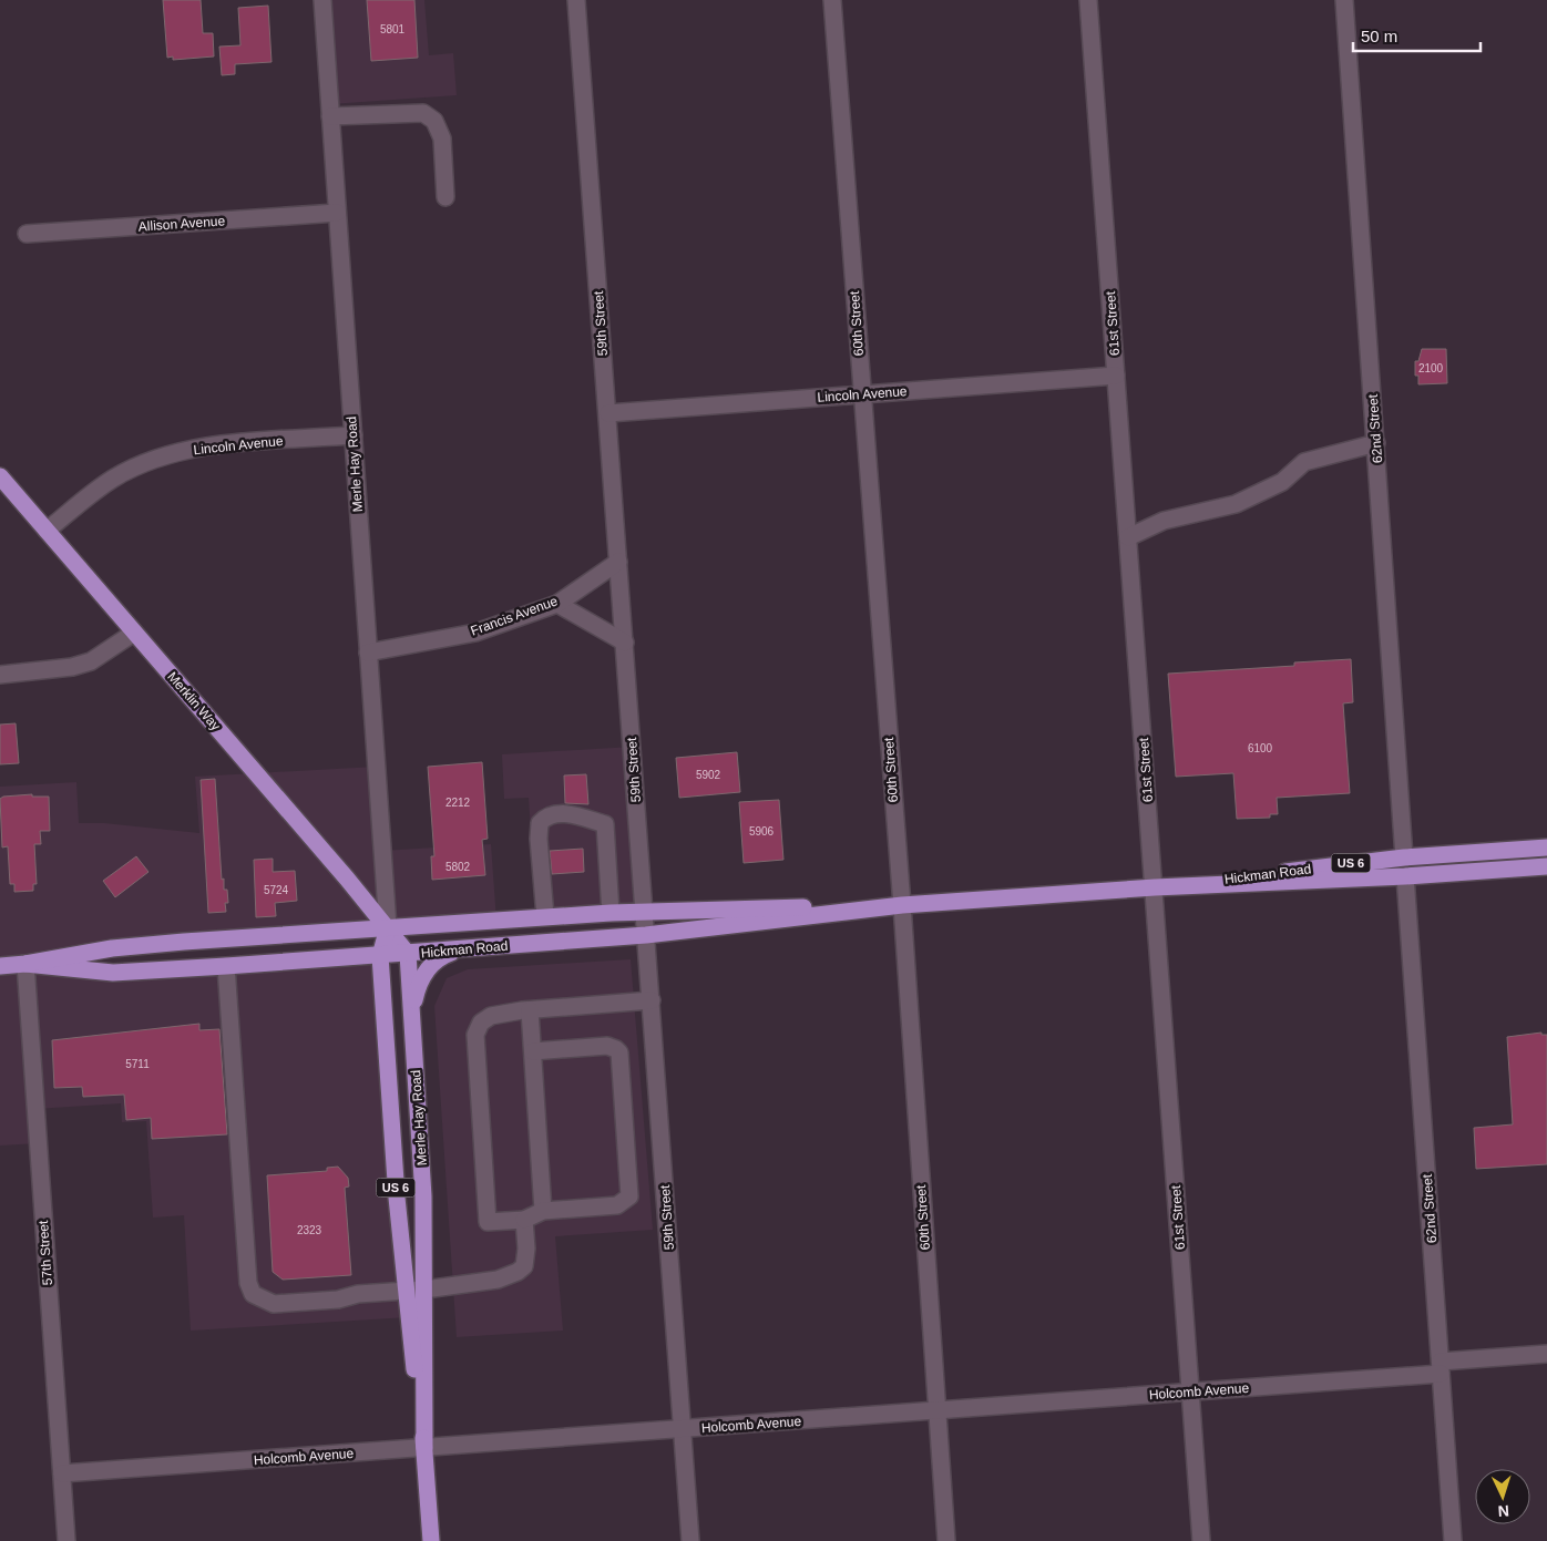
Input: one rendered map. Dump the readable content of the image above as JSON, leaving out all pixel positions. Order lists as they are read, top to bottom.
{
  "streets": {
    "main road": [
      "Merle Hay Road",
      "Merklin Way",
      "US 6",
      "Hickman Road"
    ],
    "street": [
      "Allison Avenue",
      "59th Street",
      "60th Street",
      "61st Street",
      "Lincoln Avenue",
      "62nd Street",
      "Francis Avenue",
      "57th Street",
      "Holcomb Avenue"
    ]
  },
  "crossings": [
    ["Allison Avenue", "Merle Hay Road"],
    ["59th Street", "Lincoln Avenue"],
    ["59th Street", "Francis Avenue"],
    ["59th Street", "Hickman Road"],
    ["59th Street", "Holcomb Avenue"],
    ["60th Street", "Lincoln Avenue"],
    ["60th Street", "Hickman Road"],
    ["60th Street", "Holcomb Avenue"],
    ["61st Street", "Lincoln Avenue"],
    ["61st Street", "Hickman Road"],
    ["61st Street", "Holcomb Avenue"],
    ["Lincoln Avenue", "Merle Hay Road"],
    ["Lincoln Avenue", "Merklin Way"],
    ["62nd Street", "Hickman Road"],
    ["62nd Street", "Holcomb Avenue"],
    ["Merle Hay Road", "Francis Avenue"],
    ["Merle Hay Road", "Merklin Way"],
    ["Merle Hay Road", "US 6"],
    ["Merle Hay Road", "Hickman Road"],
    ["Merle Hay Road", "Holcomb Avenue"],
    ["Merklin Way", "Hickman Road"],
    ["US 6", "Hickman Road"],
    ["Hickman Road", "57th Street"],
    ["57th Street", "Holcomb Avenue"]
  ],
  "house_numbers": [
    "5801",
    "2100",
    "6100",
    "5902",
    "2212",
    "5906",
    "5802",
    "5724",
    "5711",
    "2323"
  ],
  "scale_bar": "50 m",
  "north": "bottom"
}
